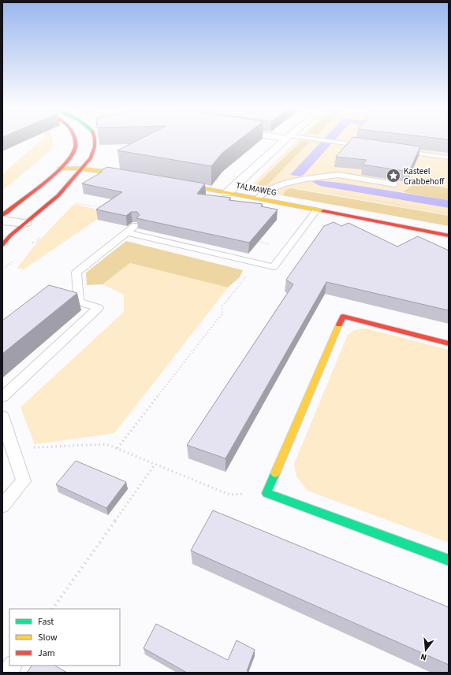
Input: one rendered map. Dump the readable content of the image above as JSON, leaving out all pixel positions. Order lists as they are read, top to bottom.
{
  "streets": {
    "street": ["TALMAWEG"]
  },
  "places": {
    "place": ["Kasteel Crabbehoff"]
  },
  "legend": ["Fast", "Slow", "Jam"],
  "north": "bottom"
}
